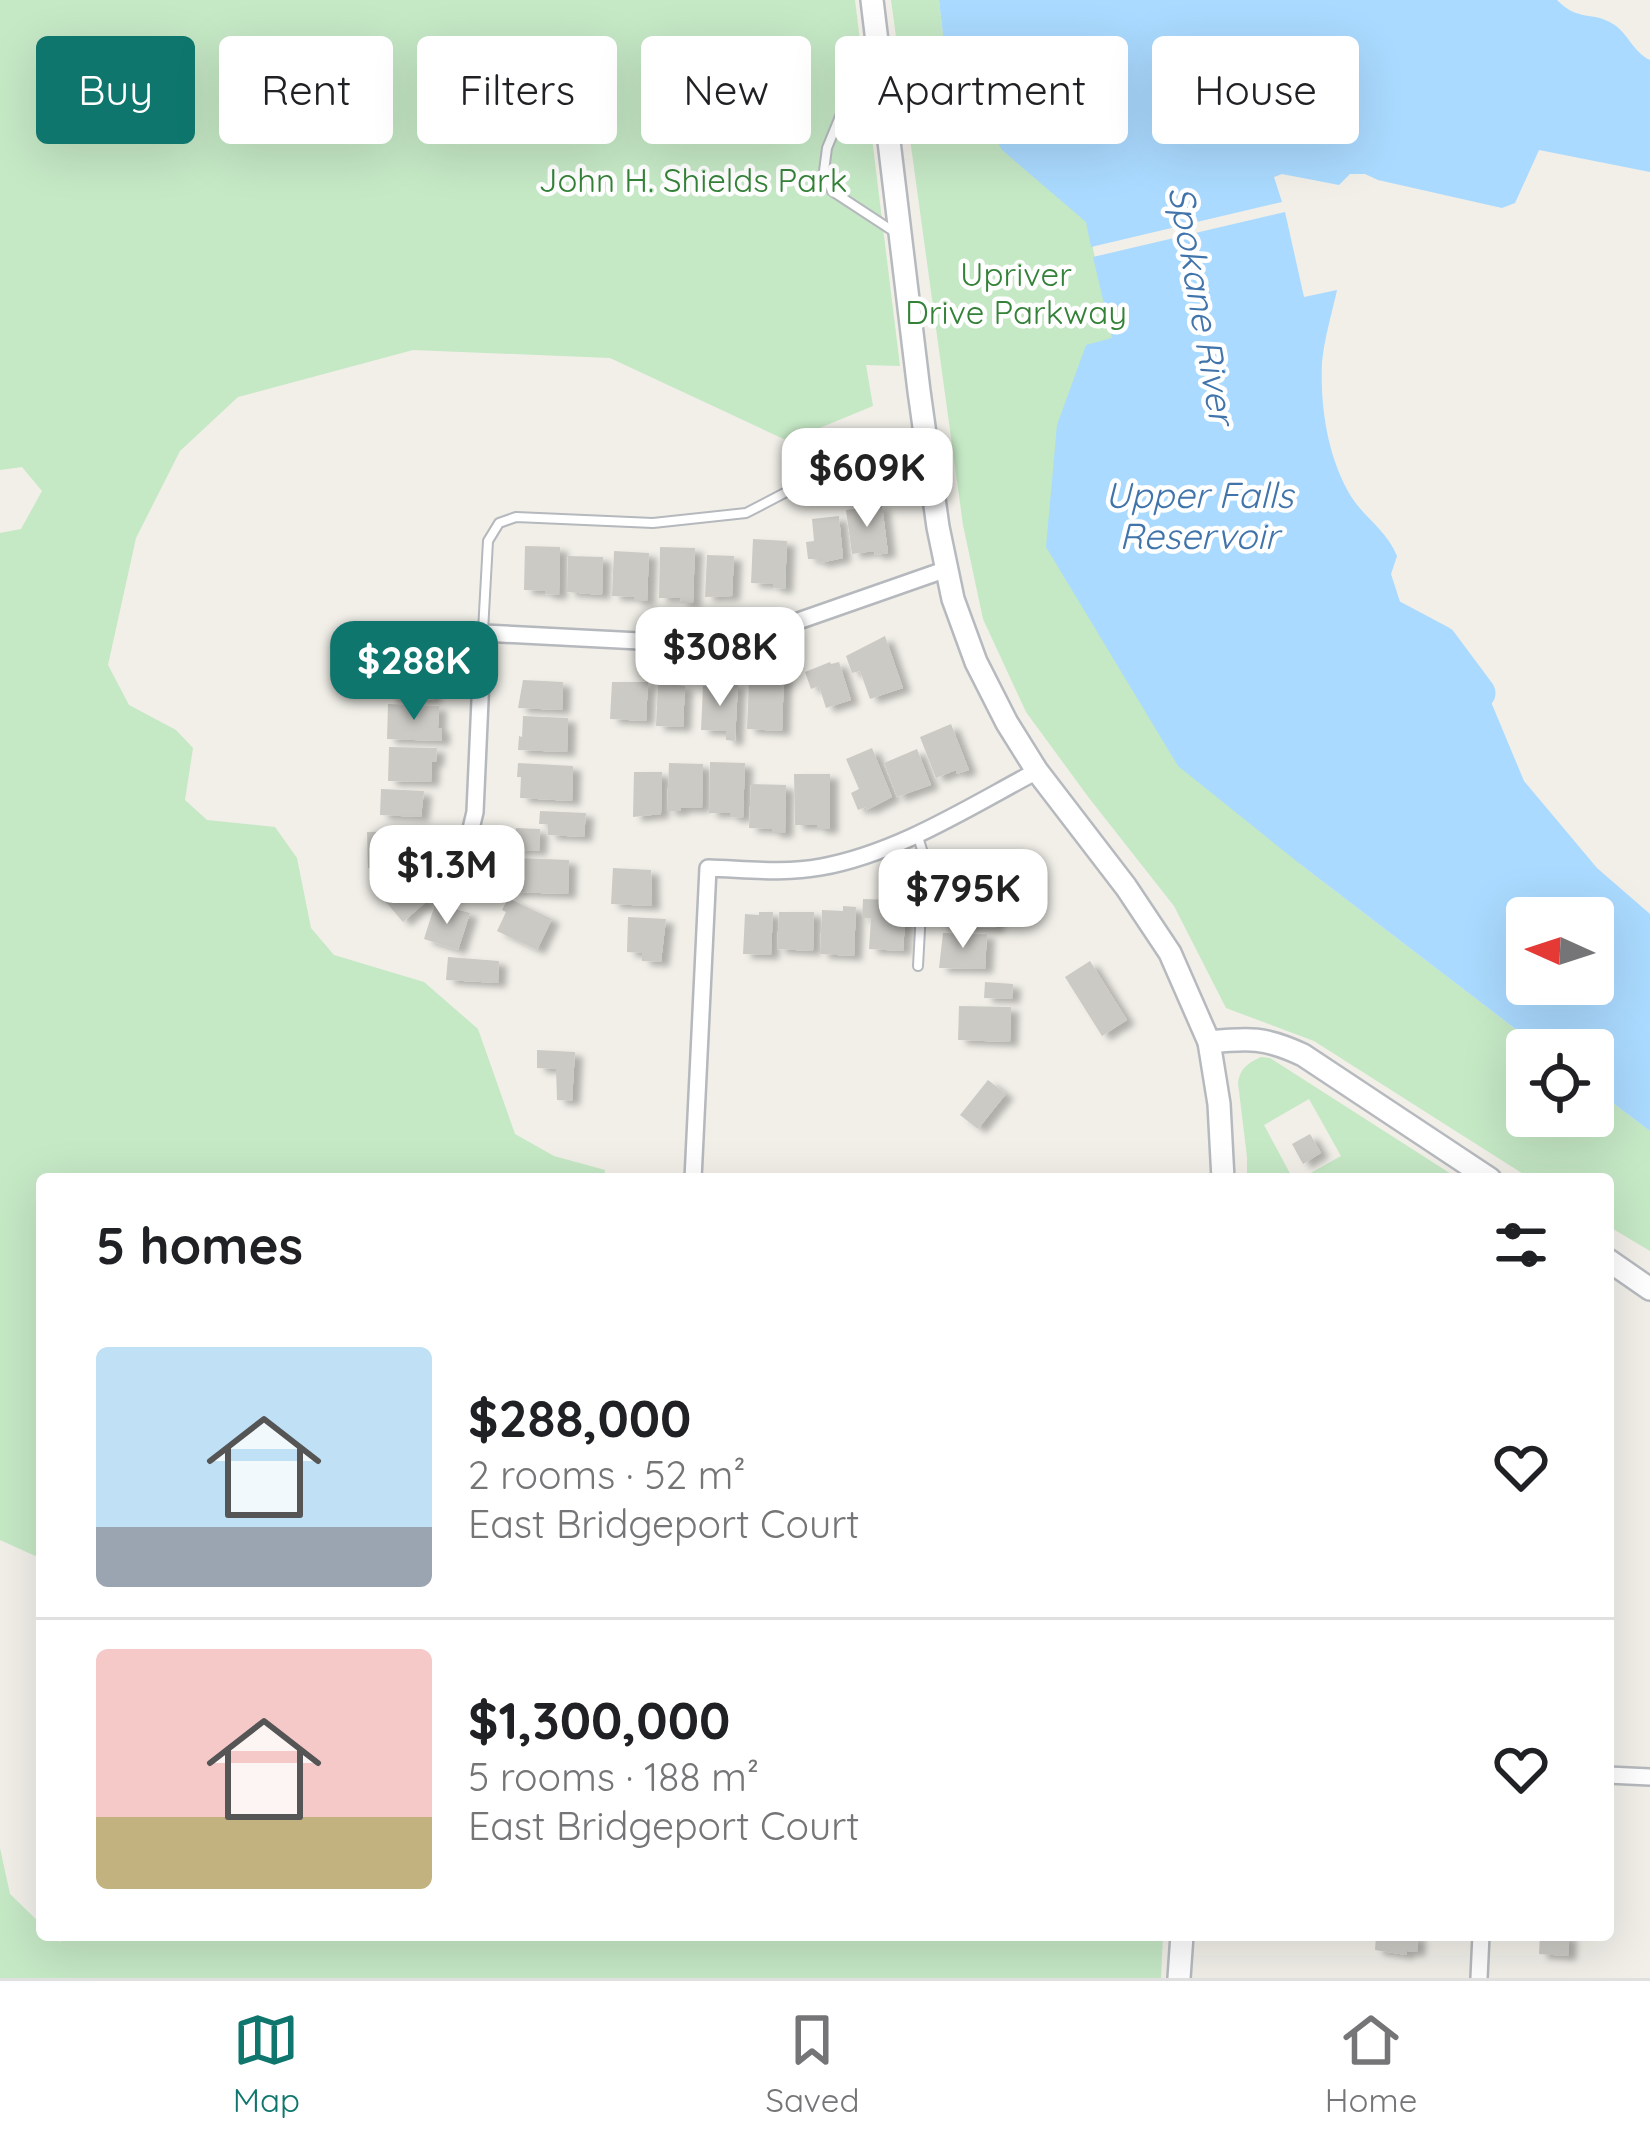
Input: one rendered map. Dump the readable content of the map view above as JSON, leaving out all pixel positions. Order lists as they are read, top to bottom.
{
  "water": ["Spokane River", "Upper Falls Reservoir"],
  "parks": ["John H. Shields Park", "Upriver Drive Parkway"],
  "north": "left",
  "page": {
    "chip": [
      "Buy",
      "Rent",
      "Filters",
      "New",
      "Apartment",
      "House"
    ],
    "price": [
      "$609K",
      "$308K",
      "$288K",
      "$1.3M",
      "$795K"
    ],
    "heading": "5 homes",
    "list": [
      {
        "name": "$288,000",
        "note": "2 rooms · 52 m² · East Bridgeport Court"
      },
      {
        "name": "$1,300,000",
        "note": "5 rooms · 188 m² · East Bridgeport Court"
      }
    ],
    "tabs": ["Map", "Saved", "Home"]
  }
}
